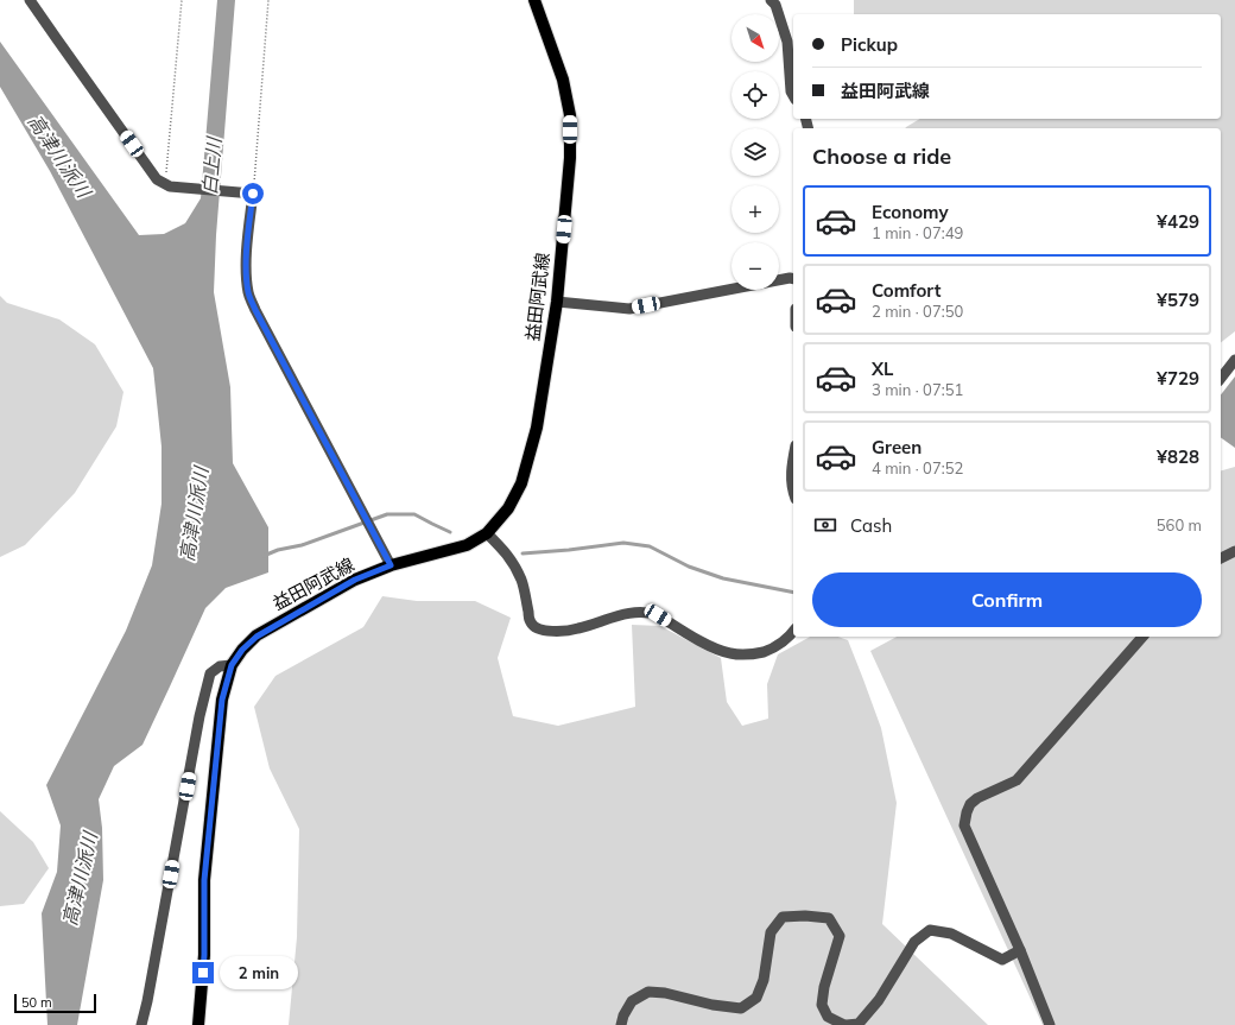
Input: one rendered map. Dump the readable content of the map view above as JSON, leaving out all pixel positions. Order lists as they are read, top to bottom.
{
  "streets": {
    "main road": ["益田阿武線"]
  },
  "water": ["高津川派川", "白上川"],
  "scale_bar": "50 m",
  "north": "bottom right",
  "page": {
    "map_buttons": ["+", "−"],
    "banner": ["Pickup", "益田阿武線"],
    "heading": "Choose a ride",
    "list": [
      {
        "name": "Economy",
        "note": "1 min · 07:49",
        "value": "¥429"
      },
      {
        "name": "Comfort",
        "note": "2 min · 07:50",
        "value": "¥579"
      },
      {
        "name": "XL",
        "note": "3 min · 07:51",
        "value": "¥729"
      },
      {
        "name": "Green",
        "note": "4 min · 07:52",
        "value": "¥828"
      }
    ],
    "pay": ["Cash", "560 m"],
    "buttons": "Confirm",
    "bubble": "2 min",
    "scale": "50 m"
  }
}
